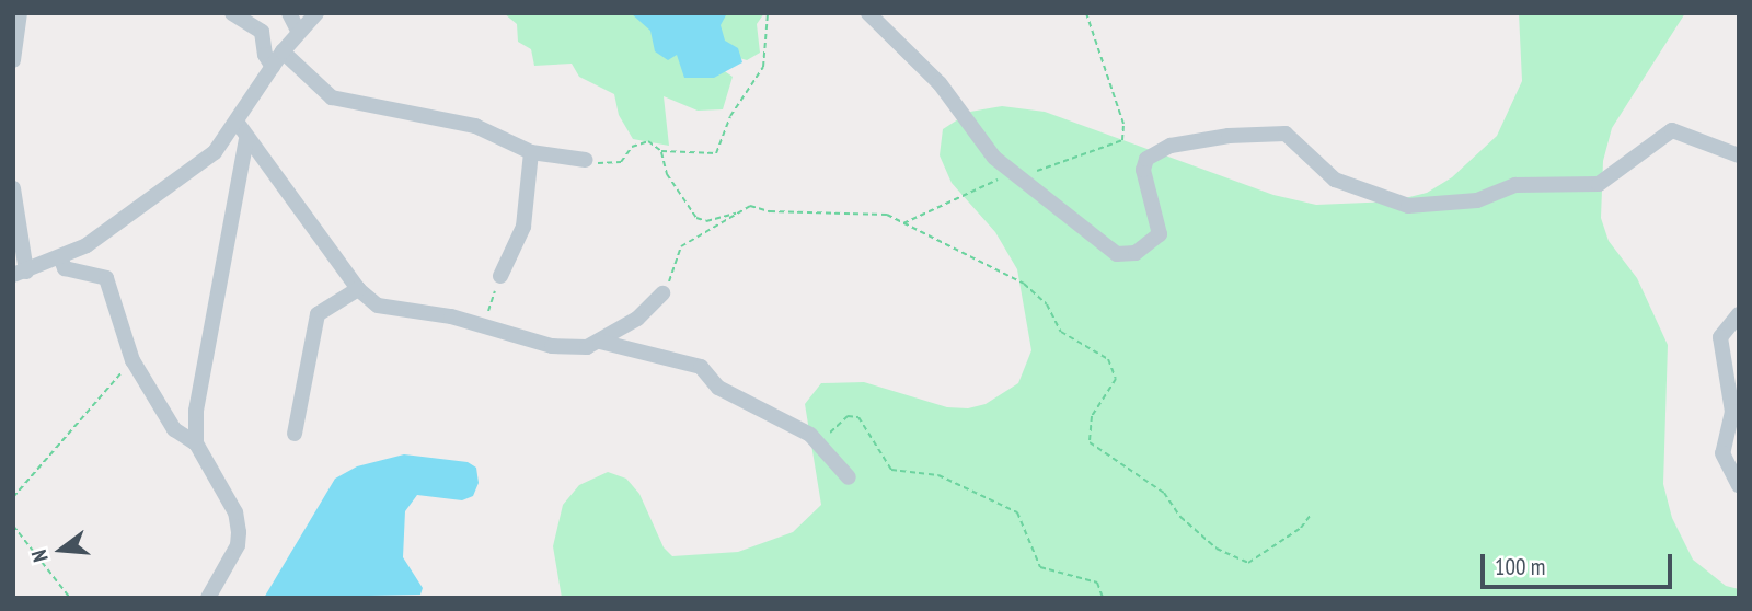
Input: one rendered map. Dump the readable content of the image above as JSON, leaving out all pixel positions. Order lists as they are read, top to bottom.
{
  "scale_bar": "100 m",
  "north": "left"
}
